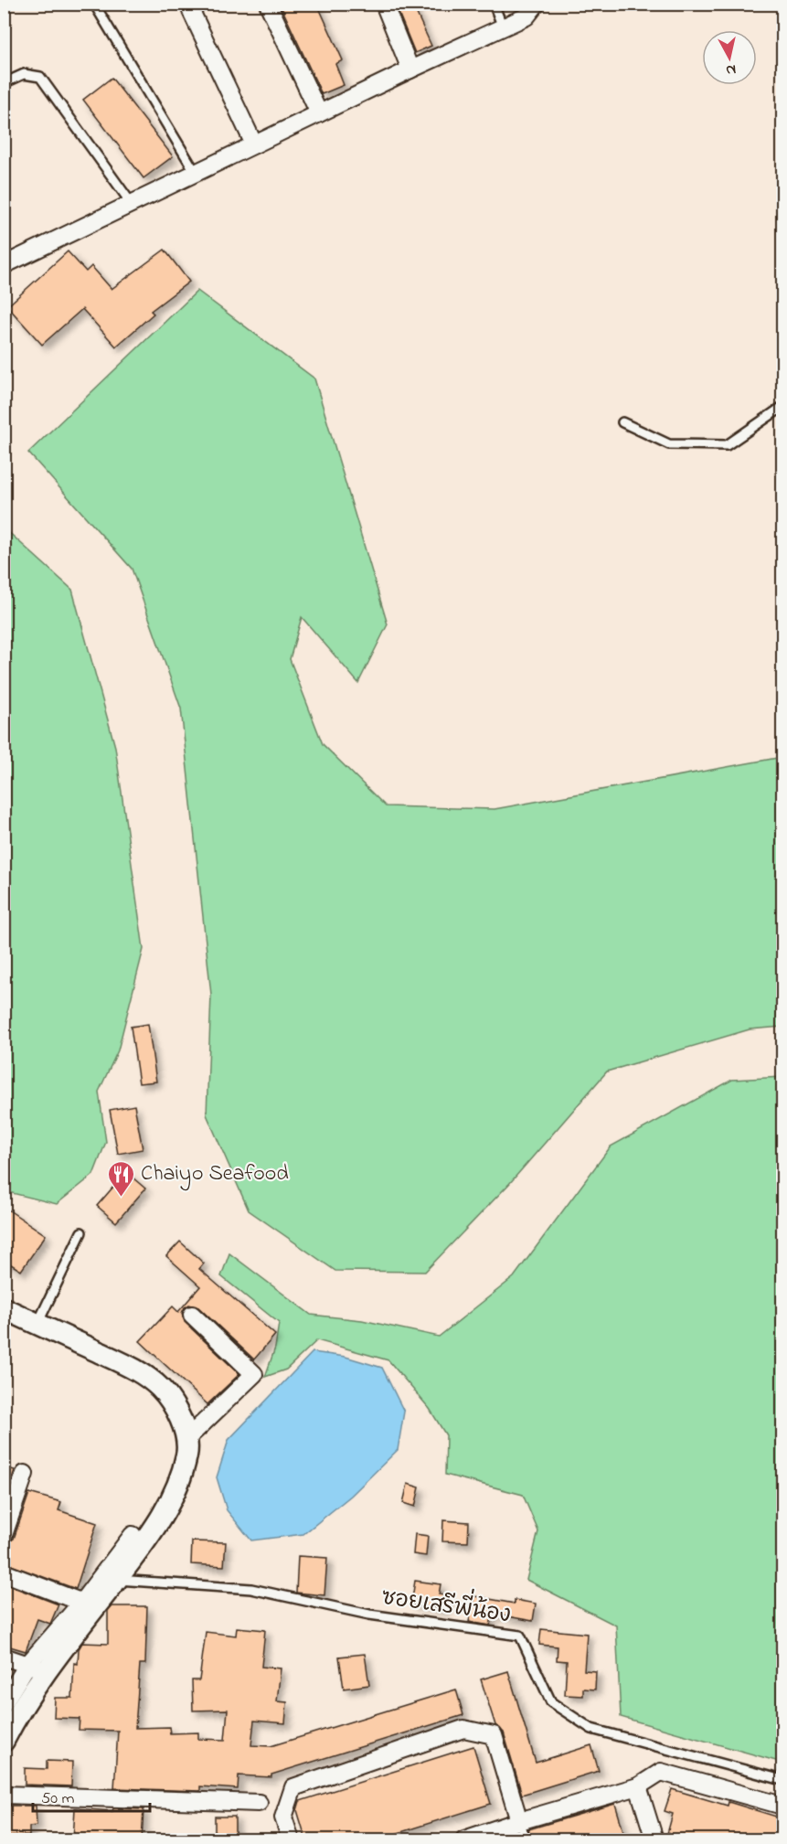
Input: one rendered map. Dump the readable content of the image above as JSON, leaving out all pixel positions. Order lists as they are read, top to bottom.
{
  "streets": {
    "lane": ["ซอยเสรีพี่น้อง"]
  },
  "places": {
    "restaurant": ["Chaiyo Seafood"]
  },
  "scale_bar": "50 m",
  "north": "bottom"
}
